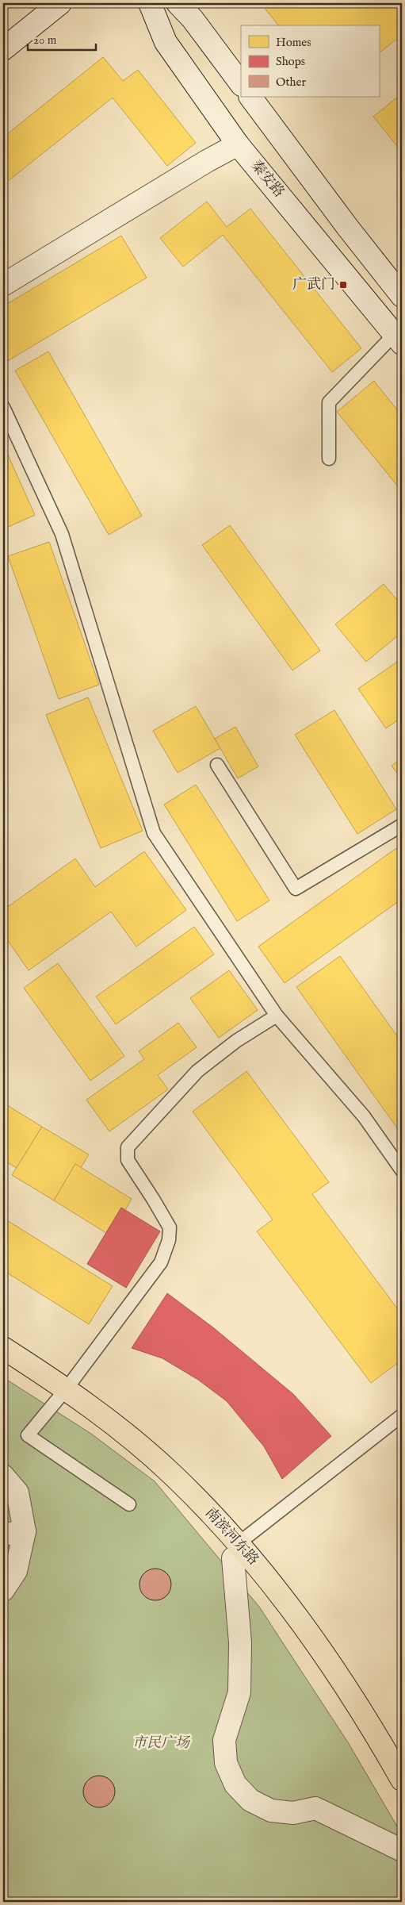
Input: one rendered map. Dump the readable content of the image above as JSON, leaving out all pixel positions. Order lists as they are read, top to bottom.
{
  "streets": {
    "highway": ["南滨河东路"],
    "main road": ["秦安路"]
  },
  "parks": ["市民广场"],
  "places": {
    "transit": ["广武门"]
  },
  "legend": ["Homes", "Shops", "Other"],
  "scale_bar": "20 m"
}
